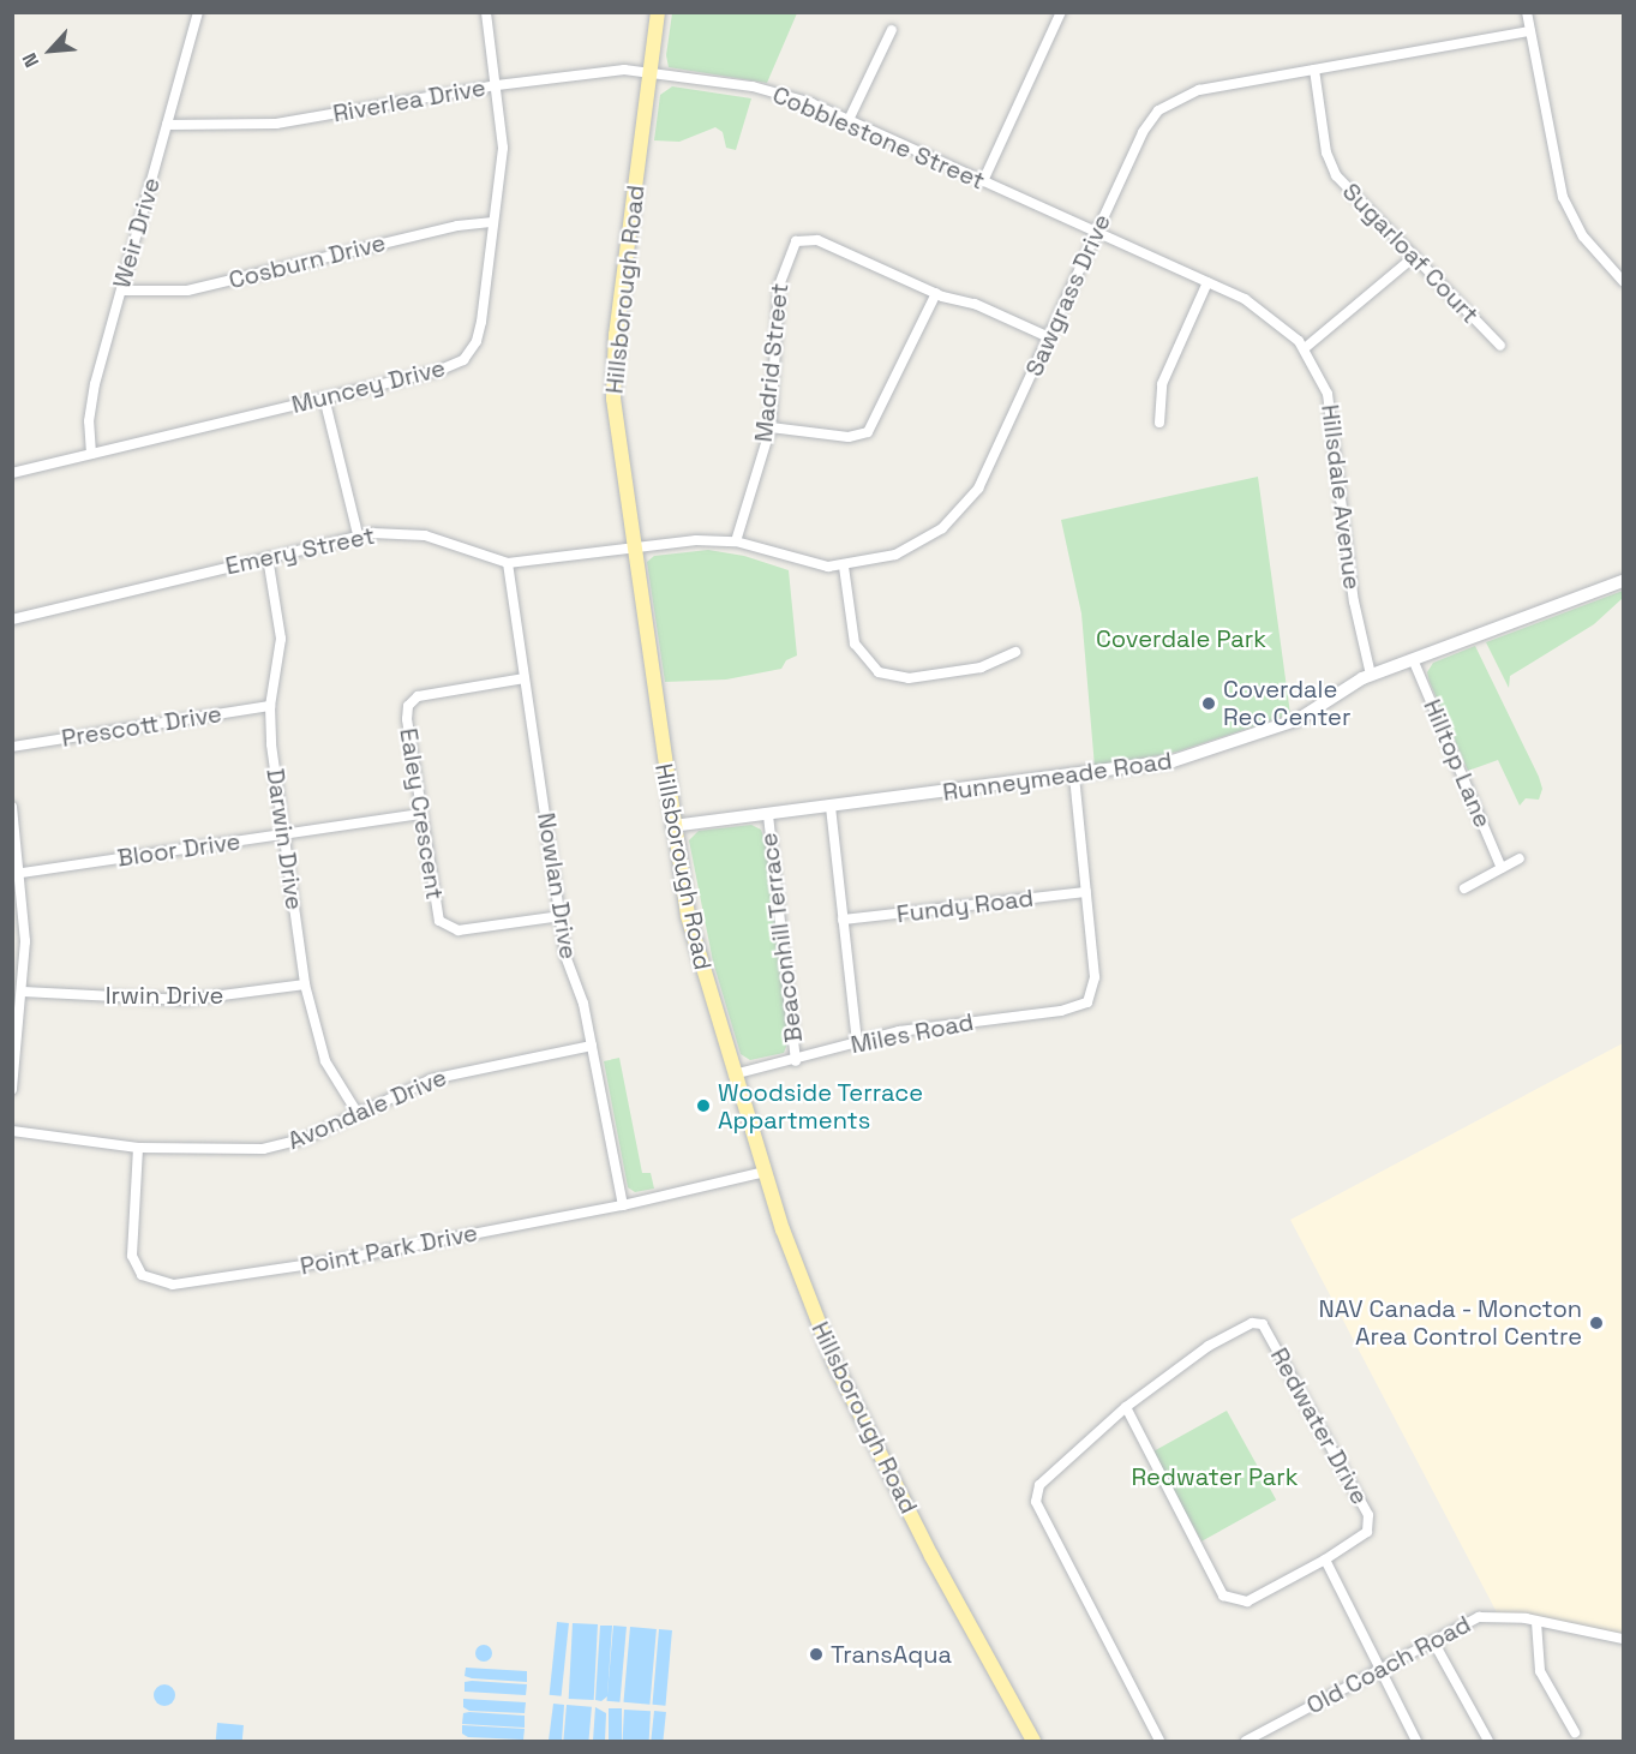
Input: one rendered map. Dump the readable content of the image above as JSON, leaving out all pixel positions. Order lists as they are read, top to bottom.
{
  "streets": {
    "main road": ["Hillsborough Road"],
    "street": [
      "Riverlea Drive",
      "Cobblestone Street",
      "Weir Drive",
      "Sugarloaf Court",
      "Cosburn Drive",
      "Sawgrass Drive",
      "Madrid Street",
      "Muncey Drive",
      "Hillsdale Avenue",
      "Emery Street",
      "Prescott Drive",
      "Hilltop Lane",
      "Runneymeade Road",
      "Ealey Crescent",
      "Darwin Drive",
      "Bloor Drive",
      "Nowlan Drive",
      "Fundy Road",
      "Beaconhill Terrace",
      "Irwin Drive",
      "Miles Road",
      "Avondale Drive",
      "Point Park Drive",
      "Redwater Drive",
      "Old Coach Road"
    ]
  },
  "crossings": [
    ["Riverlea Drive", "Cobblestone Street"],
    ["Riverlea Drive", "Weir Drive"],
    ["Riverlea Drive", "Hillsborough Road"],
    ["Riverlea Drive", "Muncey Drive"],
    ["Cobblestone Street", "Hillsborough Road"],
    ["Cobblestone Street", "Sawgrass Drive"],
    ["Cobblestone Street", "Hillsdale Avenue"],
    ["Weir Drive", "Cosburn Drive"],
    ["Weir Drive", "Muncey Drive"],
    ["Sugarloaf Court", "Sawgrass Drive"],
    ["Cosburn Drive", "Muncey Drive"],
    ["Hillsborough Road", "Sawgrass Drive"],
    ["Hillsborough Road", "Emery Street"],
    ["Hillsborough Road", "Runneymeade Road"],
    ["Hillsborough Road", "Miles Road"],
    ["Hillsborough Road", "Point Park Drive"],
    ["Sawgrass Drive", "Madrid Street"],
    ["Sawgrass Drive", "Hillsdale Avenue"],
    ["Sawgrass Drive", "Emery Street"],
    ["Hillsdale Avenue", "Runneymeade Road"],
    ["Emery Street", "Darwin Drive"],
    ["Emery Street", "Nowlan Drive"],
    ["Prescott Drive", "Darwin Drive"],
    ["Hilltop Lane", "Runneymeade Road"],
    ["Runneymeade Road", "Beaconhill Terrace"],
    ["Ealey Crescent", "Bloor Drive"],
    ["Ealey Crescent", "Nowlan Drive"],
    ["Darwin Drive", "Bloor Drive"],
    ["Darwin Drive", "Irwin Drive"],
    ["Darwin Drive", "Avondale Drive"],
    ["Nowlan Drive", "Avondale Drive"],
    ["Nowlan Drive", "Point Park Drive"],
    ["Fundy Road", "Miles Road"],
    ["Beaconhill Terrace", "Miles Road"],
    ["Avondale Drive", "Point Park Drive"]
  ],
  "parks": ["Coverdale Park", "Redwater Park"],
  "places": [
    "Coverdale Rec Center",
    "Woodside Terrace Appartments",
    "NAV Canada - Moncton Area Control Centre",
    "TransAqua"
  ],
  "north": "bottom left"
}
